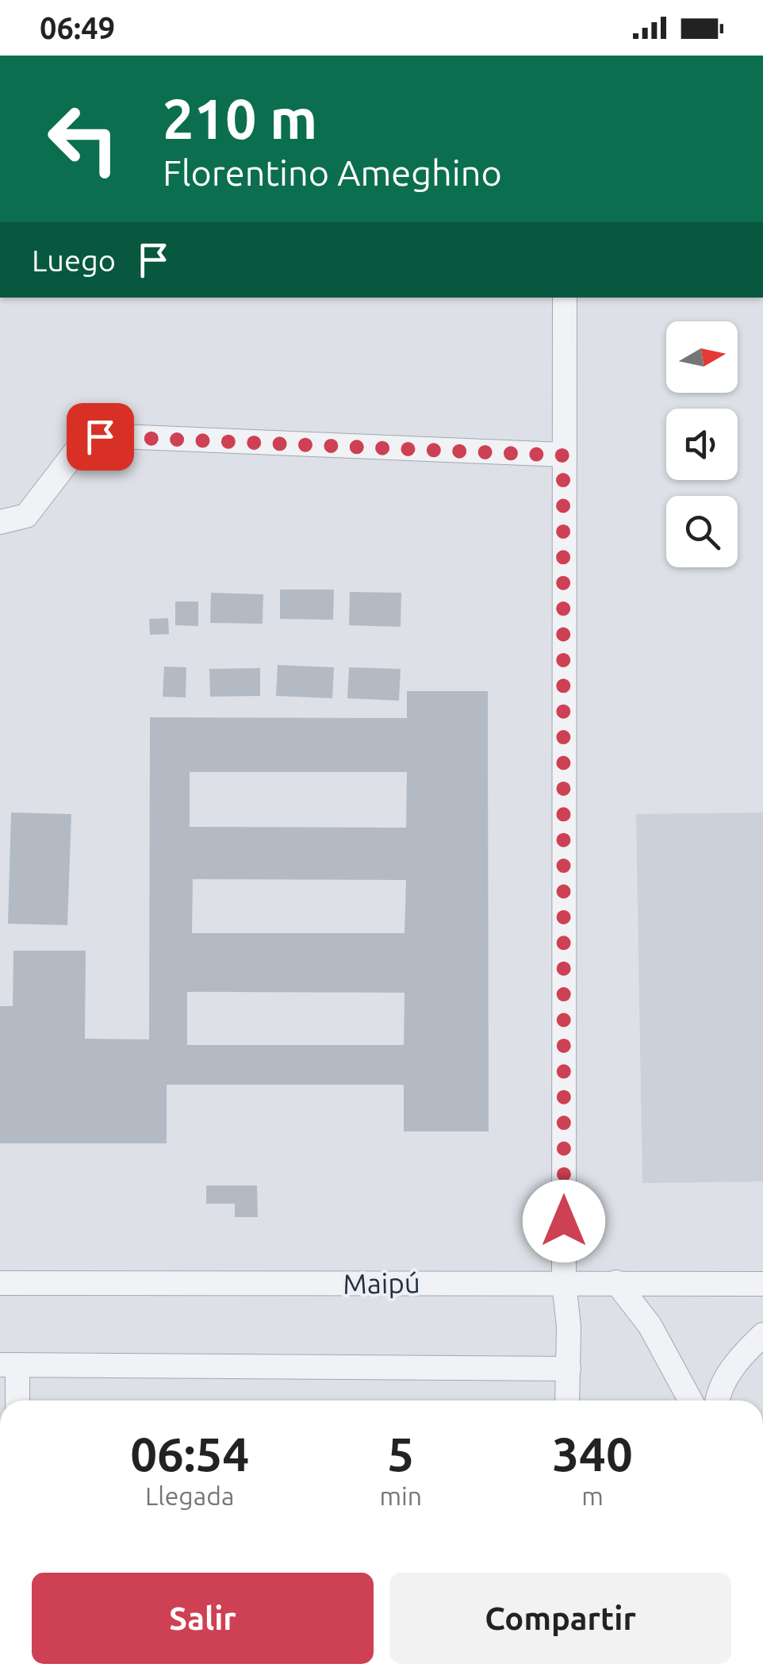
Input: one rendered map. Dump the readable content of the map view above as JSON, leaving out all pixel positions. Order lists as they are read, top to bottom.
{
  "streets": {
    "street": ["Maipú"]
  },
  "north": "right",
  "page": {
    "status": "06:49",
    "turn": ["210 m", "Florentino Ameghino"],
    "then": "Luego",
    "eta": [
      "06:54",
      "Llegada",
      "5",
      "min",
      "340",
      "m"
    ],
    "buttons": ["Salir", "Compartir"]
  }
}
